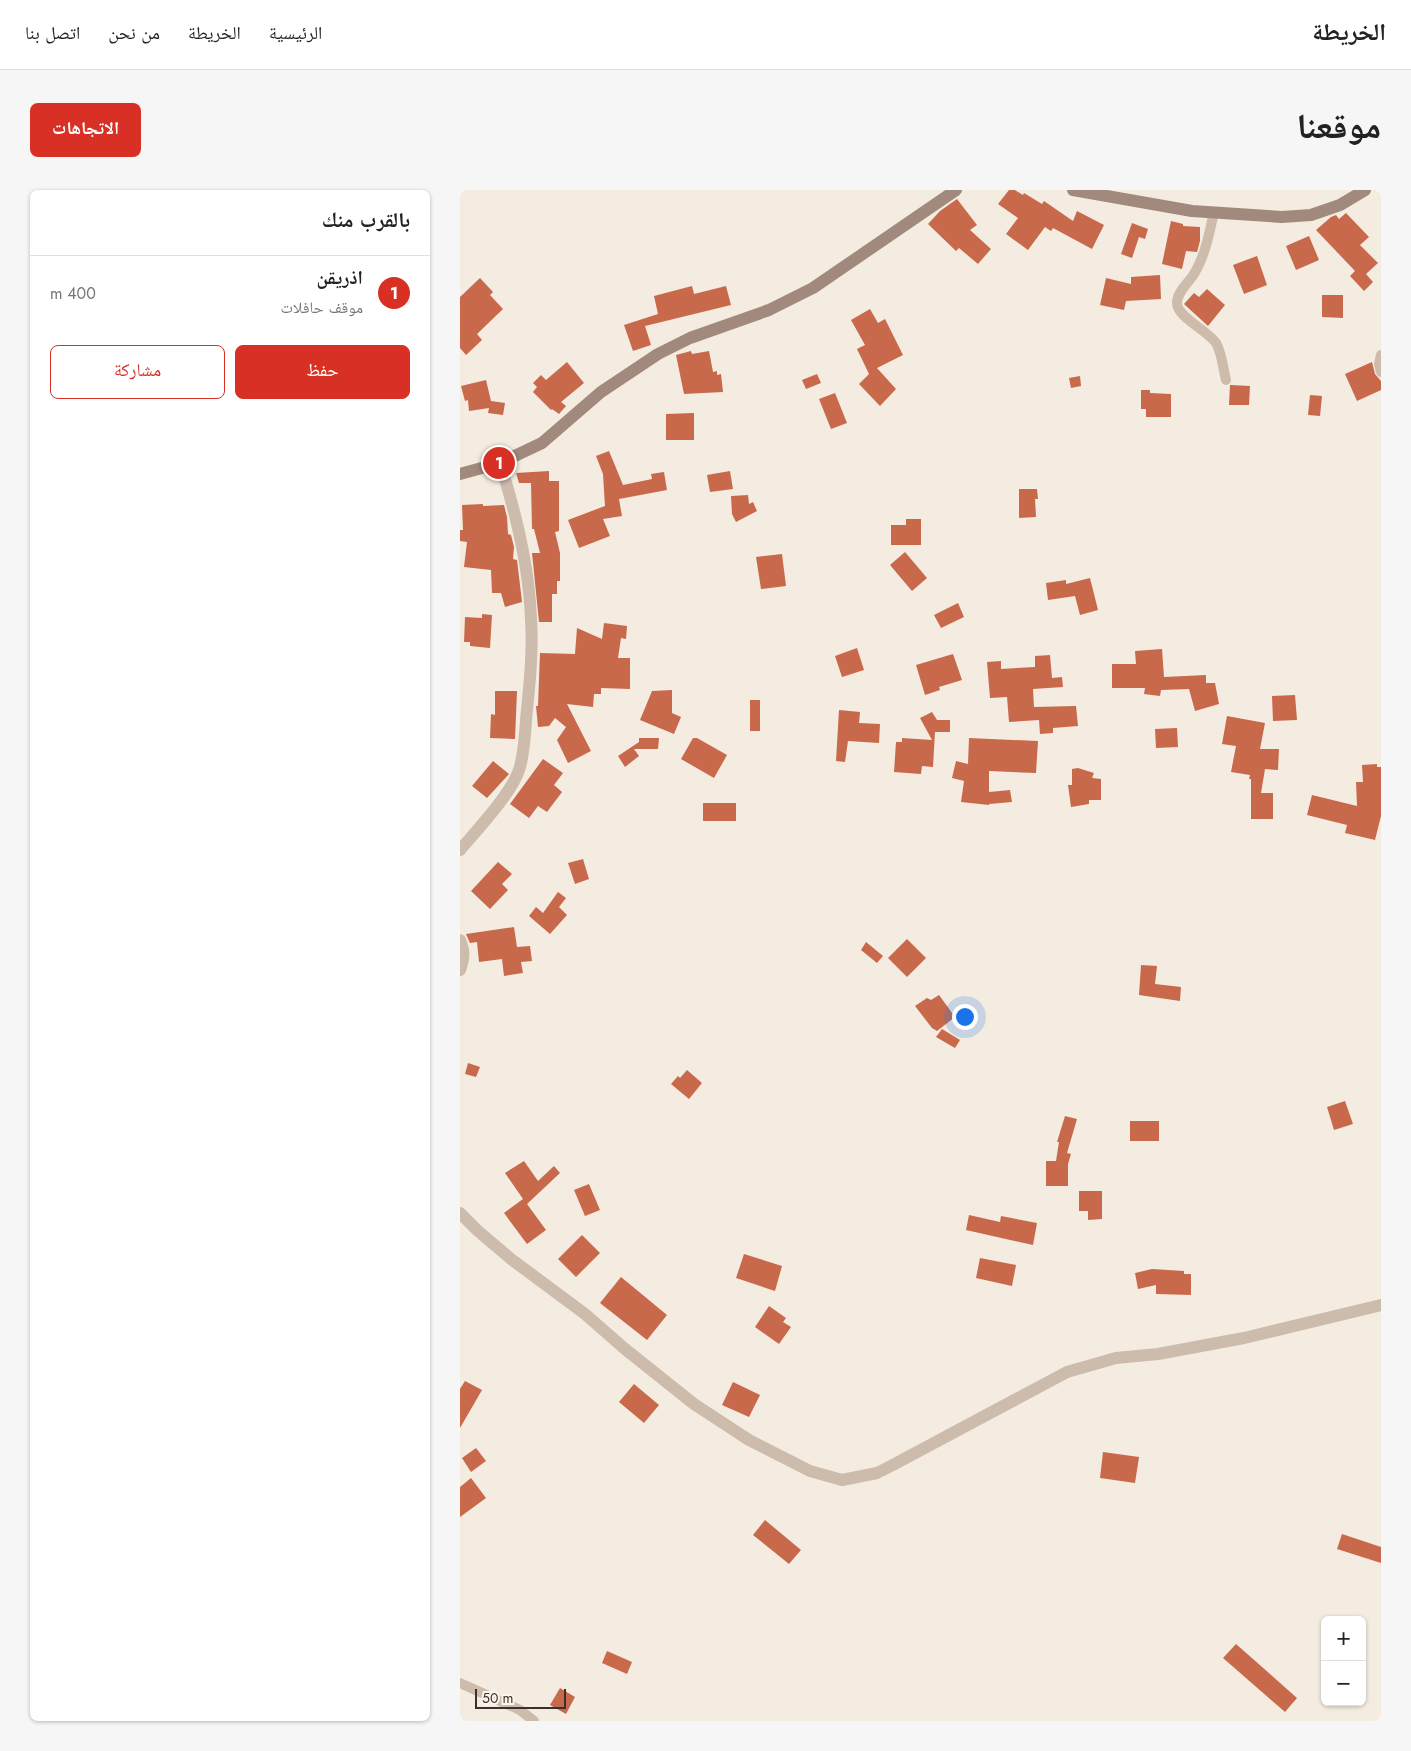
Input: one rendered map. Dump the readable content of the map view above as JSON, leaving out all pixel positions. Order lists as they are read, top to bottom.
{
  "scale_bar": "50 m",
  "page": {
    "header": "الخريطة",
    "nav": [
      "الرئيسية",
      "الخريطة",
      "من نحن",
      "اتصل بنا"
    ],
    "title": "موقعنا",
    "buttons": [
      "الاتجاهات",
      ["حفظ", "مشاركة"]
    ],
    "heading": "بالقرب منك",
    "list": [
      {
        "mark": "1",
        "name": "اذريقن",
        "note": "موقف حافلات",
        "value": "400 m"
      }
    ],
    "pins": "1",
    "map_buttons": ["+", "−"],
    "scale": "50 m"
  }
}
